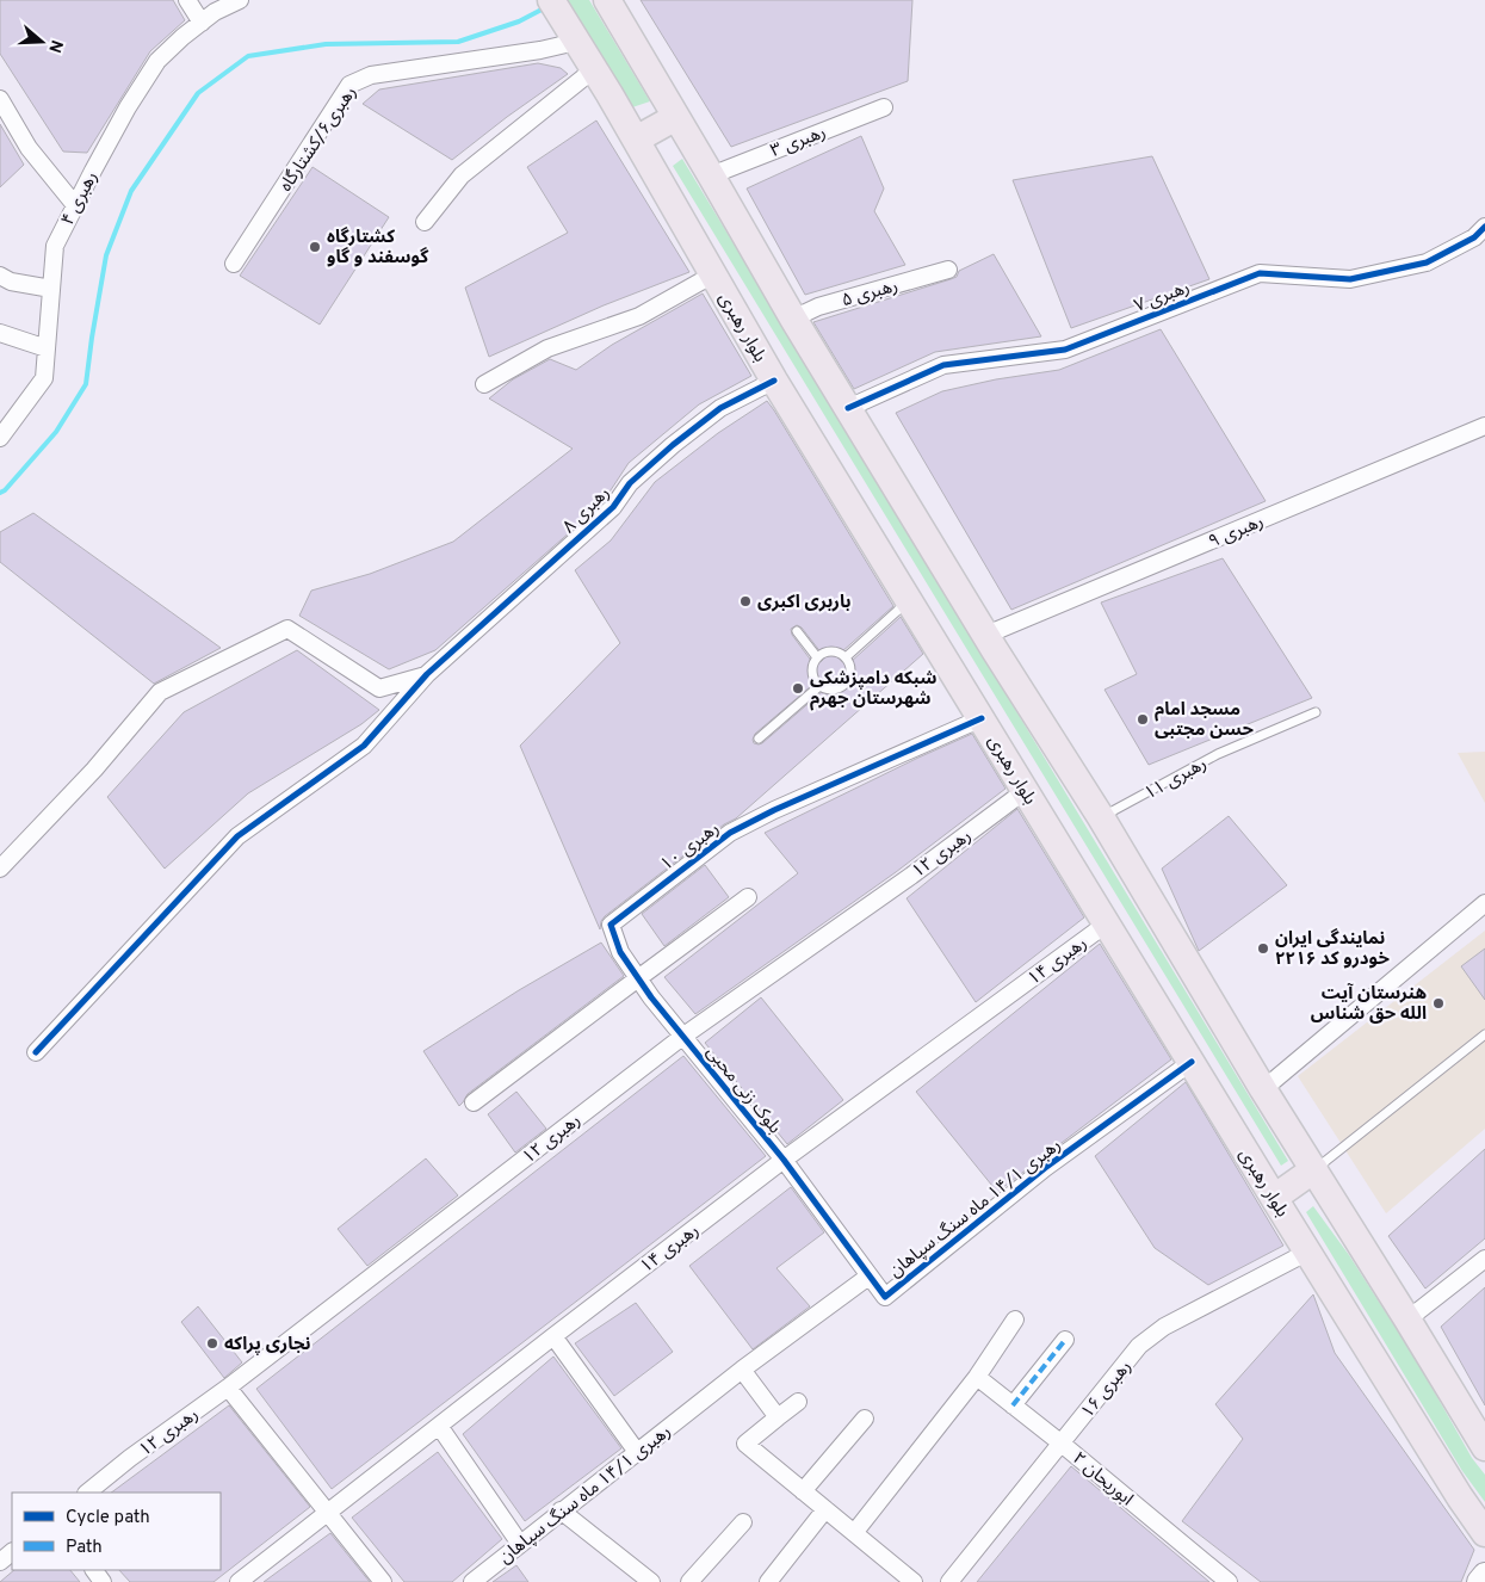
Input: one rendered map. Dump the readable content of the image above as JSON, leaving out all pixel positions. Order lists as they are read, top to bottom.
{
  "streets": {
    "main road": ["بلوار رهبری"],
    "street": [
      "رهبری۶/کشتارگاه",
      "رهبری ۳",
      "رهبری ۴",
      "رهبری ۵",
      "رهبری ۷",
      "رهبری ۸",
      "رهبری ۹",
      "رهبری ۱۰",
      "رهبری ۱۲",
      "رهبری ۱۴",
      "بلوک زنی محبی",
      "رهبری ۱۴/۱ ماه سنگ سپاهان",
      "رهبری ۱۶",
      "ابوریحان ۲"
    ],
    "lane": ["رهبری ۱۱"]
  },
  "crossings": [
    ["رهبری۶/کشتارگاه", "بلوار رهبری"],
    ["بلوار رهبری", "رهبری ۸"],
    ["بلوار رهبری", "رهبری ۱۰"],
    ["بلوار رهبری", "رهبری ۱۲"],
    ["بلوار رهبری", "رهبری ۱۴"],
    ["بلوار رهبری", "رهبری ۱۴/۱ ماه سنگ سپاهان"],
    ["بلوار رهبری", "رهبری ۱۶"],
    ["رهبری ۱۰", "رهبری ۱۲"],
    ["رهبری ۱۰", "بلوک زنی محبی"],
    ["رهبری ۱۲", "بلوک زنی محبی"],
    ["رهبری ۱۴", "بلوک زنی محبی"],
    ["رهبری ۱۴", "رهبری ۱۴/۱ ماه سنگ سپاهان"],
    ["بلوک زنی محبی", "رهبری ۱۴/۱ ماه سنگ سپاهان"],
    ["رهبری ۱۶", "ابوریحان ۲"]
  ],
  "places": [
    "کشتارگاه گوسفند و گاو",
    "باربری اکبری",
    "شبکه دامپزشکی شهرستان جهرم",
    "مسجد امام حسن مجتبی",
    "نمایندگی ایران خودرو کد ۲۲۱۶",
    "هنرستان آیت الله حق شناس",
    "نجاری پراکه"
  ],
  "legend": ["Cycle path", "Path"],
  "north": "right"
}
